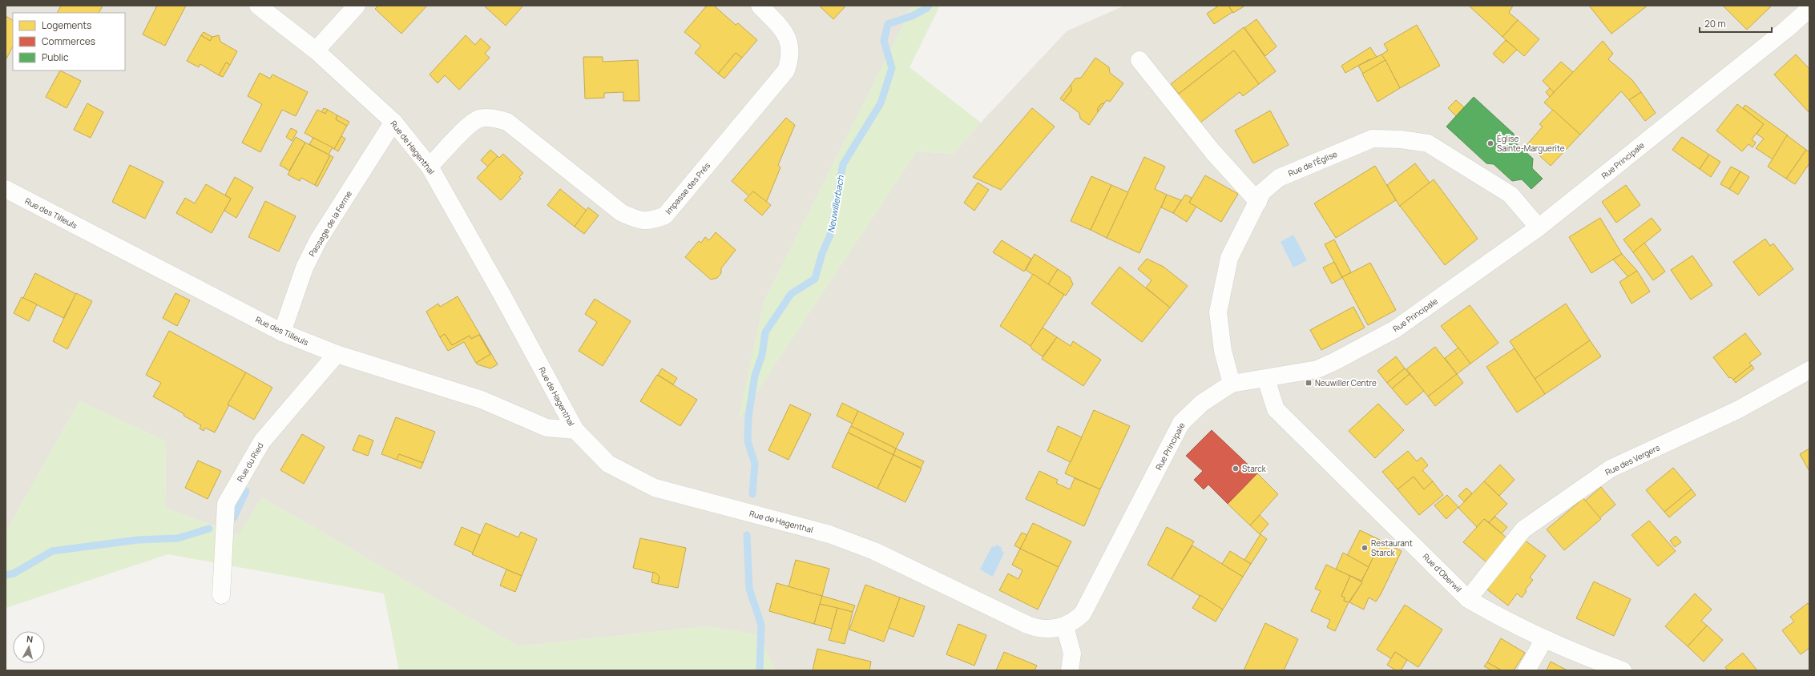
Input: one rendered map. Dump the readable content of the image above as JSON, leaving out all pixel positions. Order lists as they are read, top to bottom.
{
  "streets": {
    "street": [
      "Rue de Hagenthal",
      "Rue Principale",
      "Rue de l'Église",
      "Impasse des Prés",
      "Rue des Tilleuls",
      "Passage de la Ferme",
      "Rue des Vergers",
      "Rue du Ried",
      "Rue d'Oberwil"
    ]
  },
  "crossings": [
    ["Rue de Hagenthal", "Rue Principale"],
    ["Rue de Hagenthal", "Impasse des Prés"],
    ["Rue de Hagenthal", "Rue des Tilleuls"],
    ["Rue de Hagenthal", "Passage de la Ferme"],
    ["Rue Principale", "Rue de l'Église"],
    ["Rue Principale", "Rue d'Oberwil"],
    ["Rue des Tilleuls", "Passage de la Ferme"],
    ["Rue des Tilleuls", "Rue du Ried"],
    ["Rue des Vergers", "Rue d'Oberwil"]
  ],
  "water": ["Neuwillerbach"],
  "places": {
    "other": ["Église Sainte-Marguerite", "Starck", "Restaurant Starck"],
    "transit": ["Neuwiller Centre"]
  },
  "legend": ["Logements", "Commerces", "Public"],
  "scale_bar": "20 m",
  "north": "top"
}
